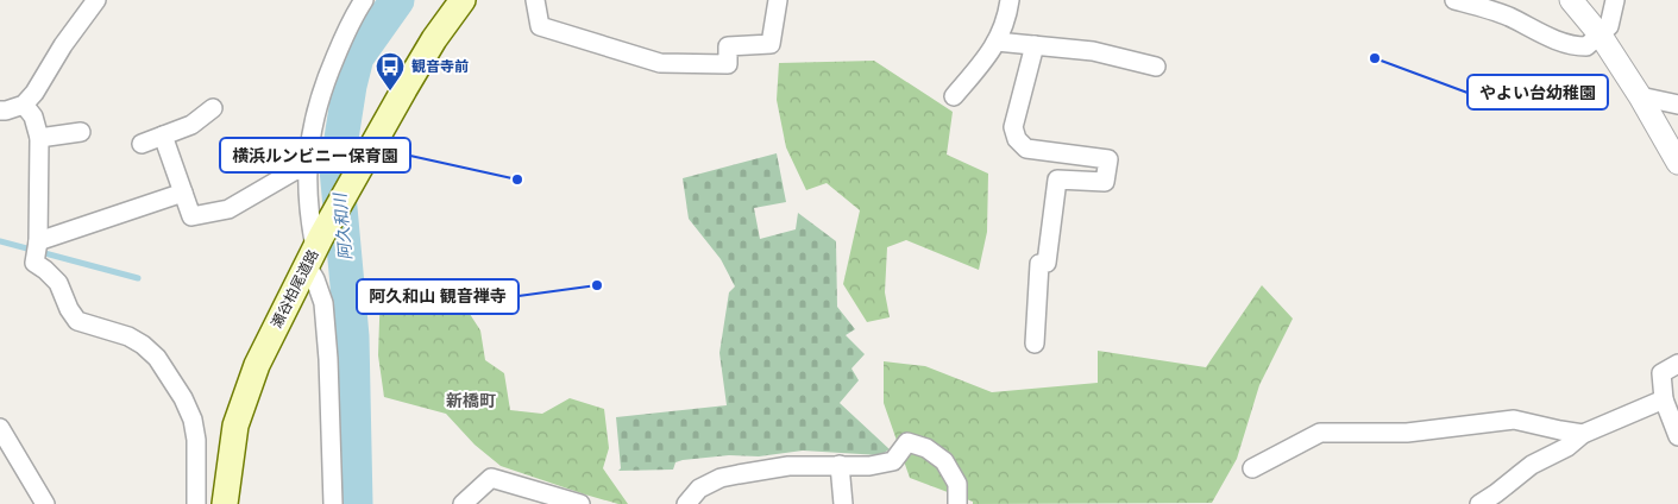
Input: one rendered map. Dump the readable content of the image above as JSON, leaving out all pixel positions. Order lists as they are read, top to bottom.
{
  "streets": {
    "main road": ["瀬谷柏尾道路"]
  },
  "districts": ["新橋町"],
  "water": ["阿久和川"],
  "places": {
    "other": ["やよい台幼稚園", "横浜ルンビニー保育園", "阿久和山 観音禅寺"],
    "bus stop": ["観音寺前"]
  }
}
